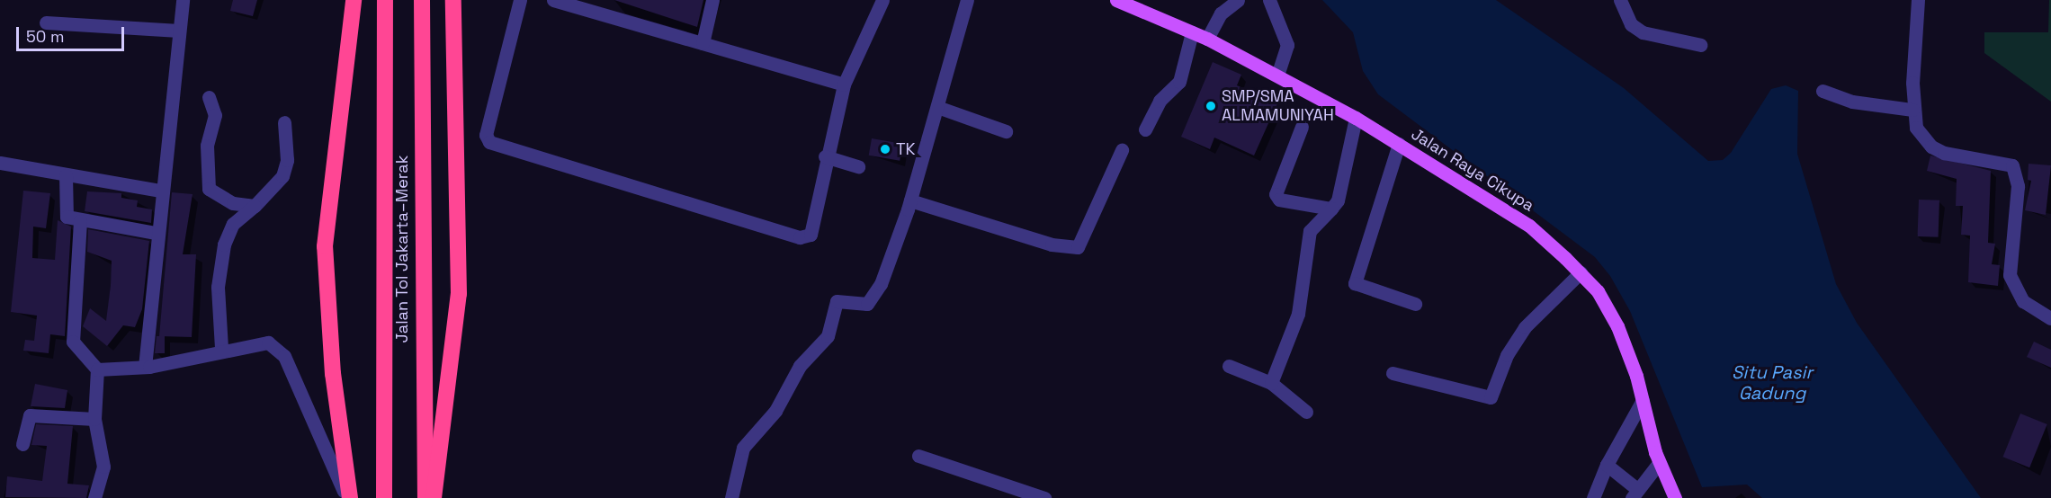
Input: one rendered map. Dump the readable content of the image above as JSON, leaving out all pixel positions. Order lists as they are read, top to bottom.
{
  "streets": {
    "highway": ["Jalan Tol Jakarta–Merak"],
    "main road": ["Jalan Raya Cikupa"]
  },
  "water": ["Situ Pasir Gadung"],
  "places": ["SMP/SMA ALMAMUNIYAH", "TK"],
  "scale_bar": "50 m"
}
